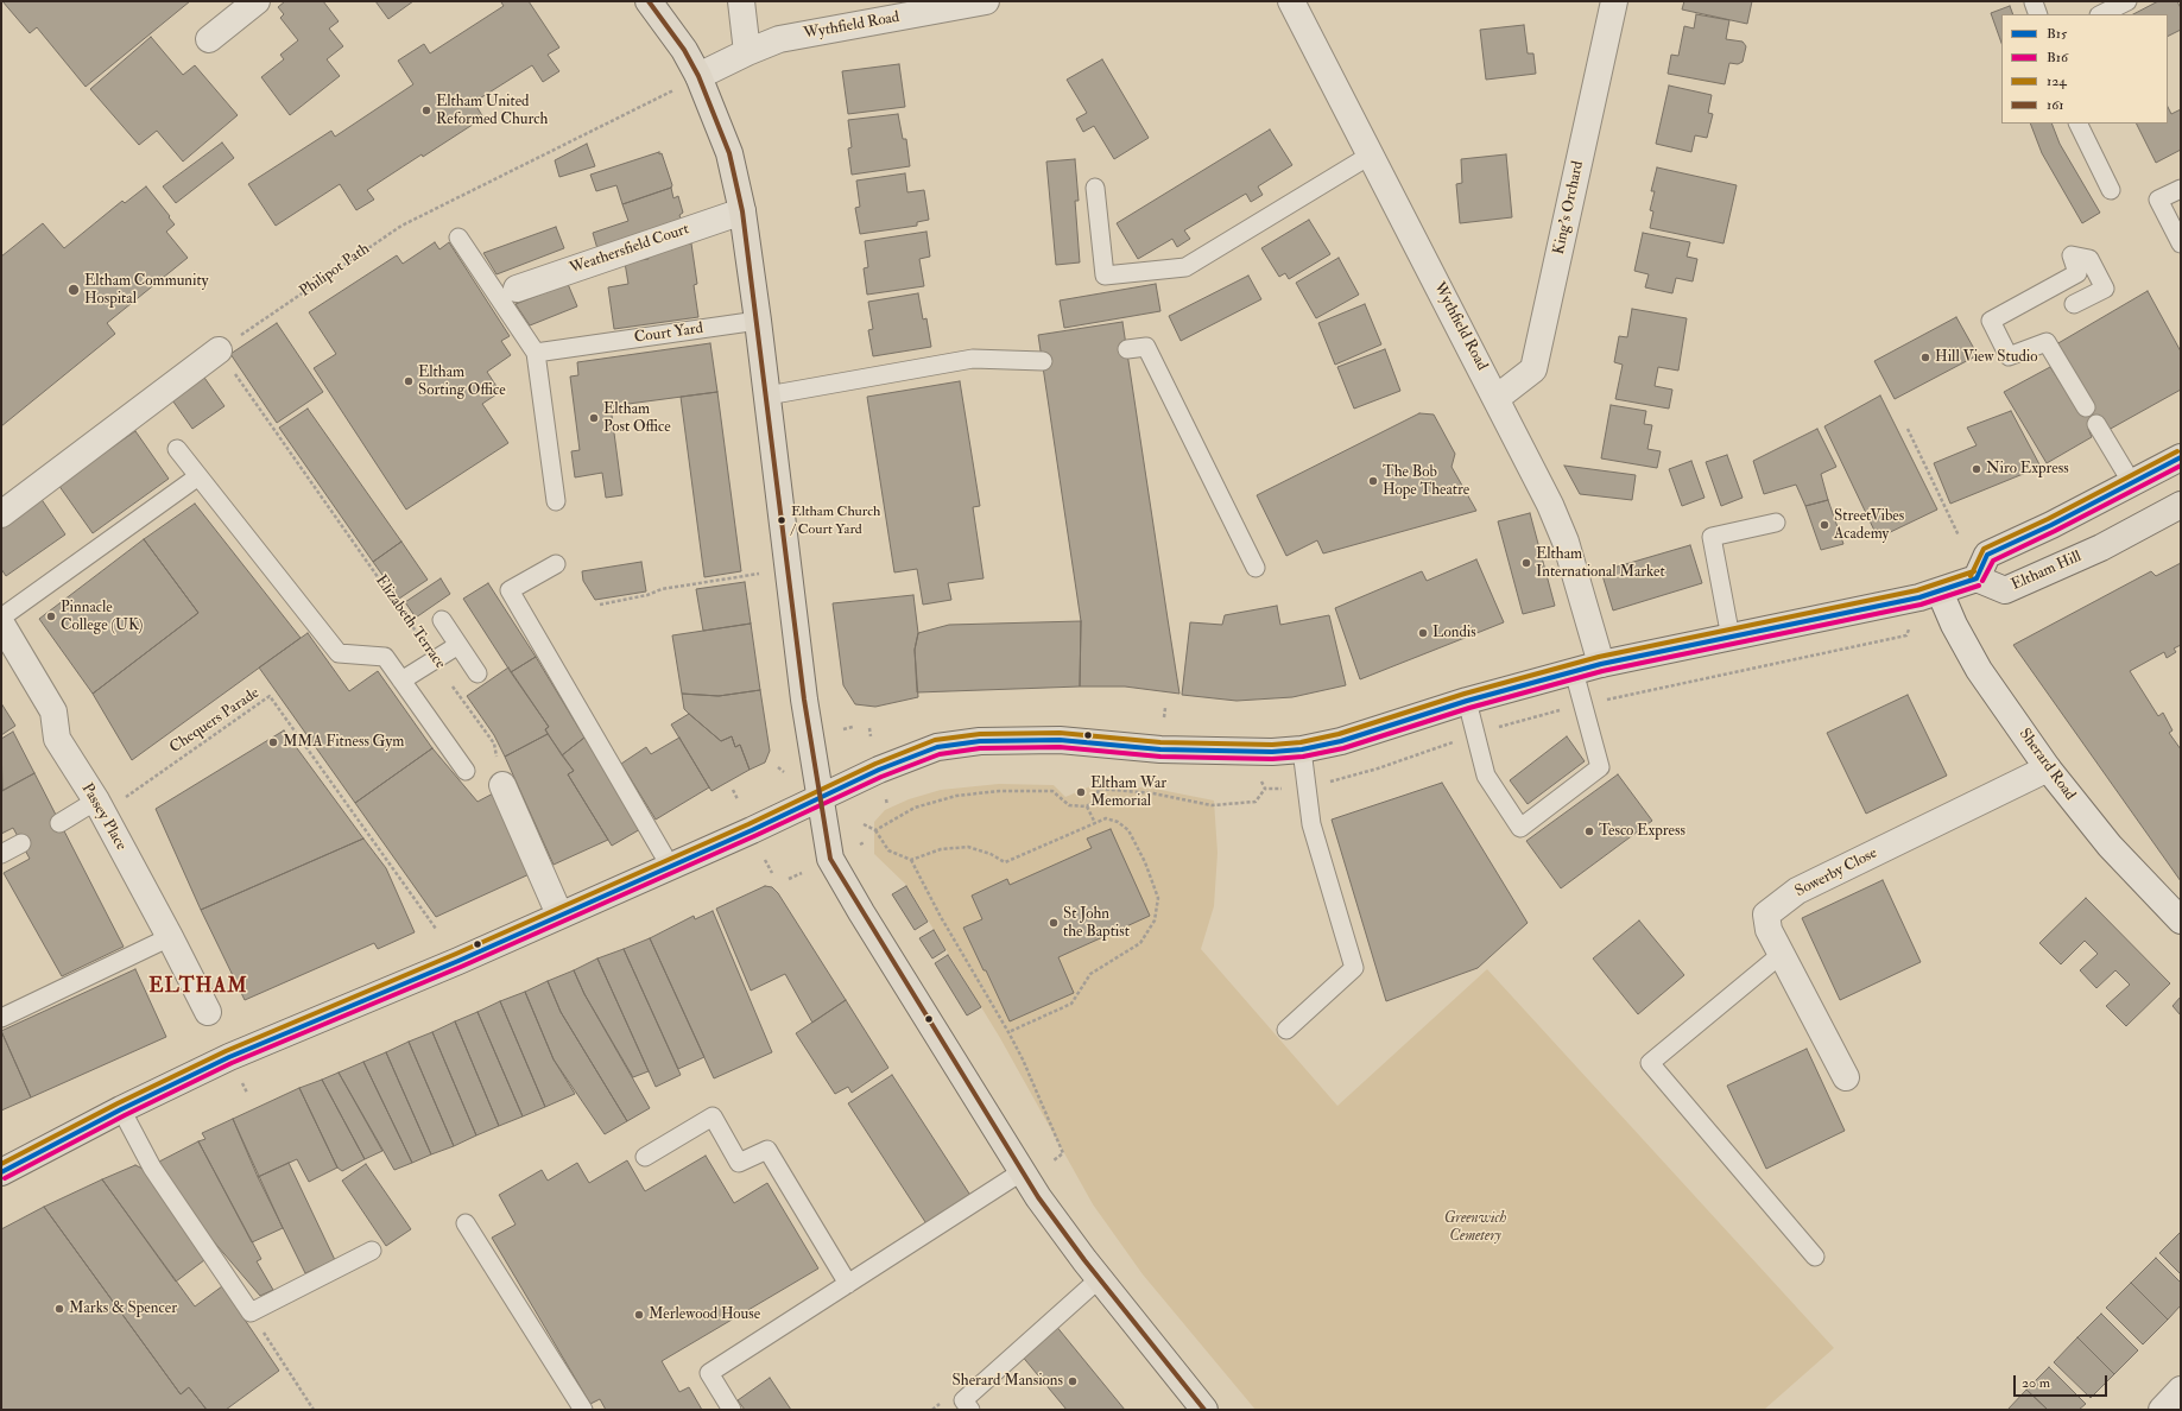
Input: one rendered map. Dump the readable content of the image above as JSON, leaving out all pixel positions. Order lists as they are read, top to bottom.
{
  "streets": {
    "main road": ["Eltham Hill"],
    "street": [
      "Wythfield Road",
      "King's Orchard",
      "Weathersfield Court",
      "Sherard Road",
      "Passey Place",
      "Sowerby Close"
    ],
    "lane": ["Court Yard"],
    "path": ["Philipot Path", "Elizabeth Terrace", "Chequers Parade"]
  },
  "crossings": [
    ["Wythfield Road", "King's Orchard"],
    ["Philipot Path", "Elizabeth Terrace"],
    ["Chequers Parade", "Passey Place"],
    ["Sherard Road", "Sowerby Close"]
  ],
  "districts": ["ELTHAM"],
  "parks": ["Greenwich Cemetery"],
  "places": [
    "Eltham United Reformed Church",
    "Eltham Community Hospital",
    "Hill View Studio",
    "Eltham Sorting Office",
    "Eltham Post Office",
    "Niro Express",
    "The Bob Hope Theatre",
    "Eltham Church / Court Yard",
    "StreetVibes Academy",
    "Eltham International Market",
    "Pinnacle College (UK)",
    "Londis",
    "MMA Fitness Gym",
    "Eltham War Memorial",
    "Tesco Express",
    "St John the Baptist",
    "Marks & Spencer",
    "Merlewood House",
    "Sherard Mansions"
  ],
  "lines": [
    "transit line 161",
    "transit line 124",
    "transit line B15",
    "transit line B16"
  ],
  "legend": [
    "B15",
    "B16",
    "124",
    "161"
  ],
  "scale_bar": "20 m"
}
